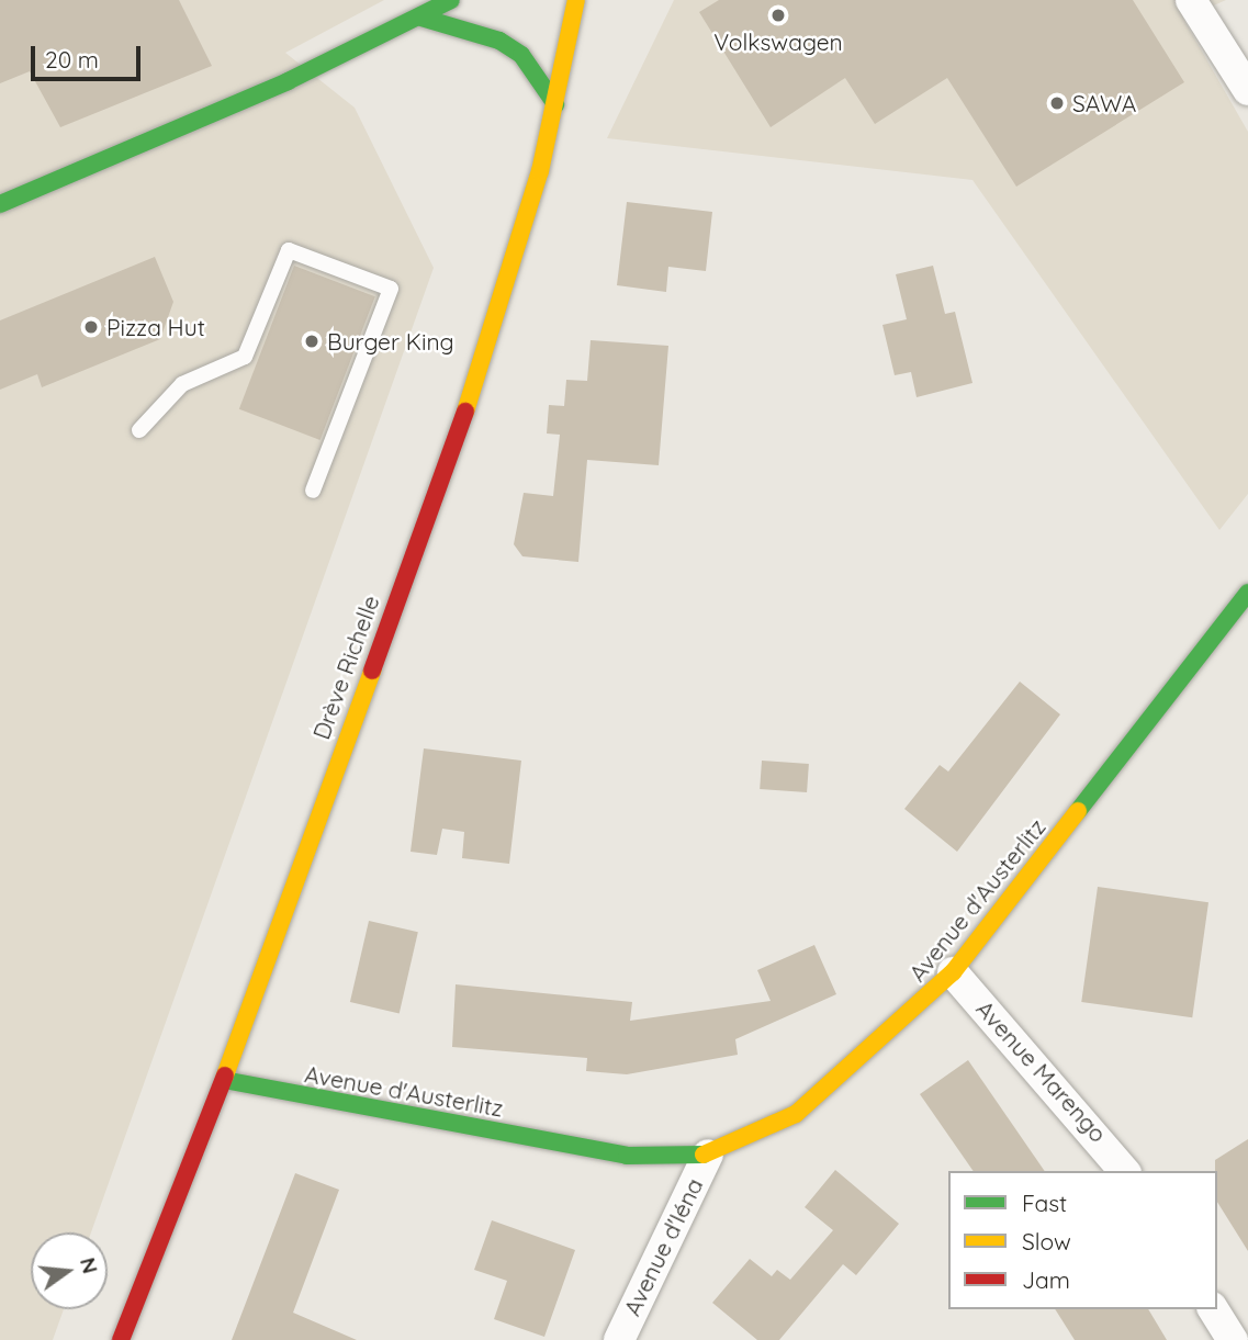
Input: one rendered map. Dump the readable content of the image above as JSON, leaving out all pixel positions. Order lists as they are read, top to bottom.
{
  "streets": {
    "main road": ["Drève Richelle", "Avenue d'Austerlitz"],
    "street": ["Avenue Marengo", "Avenue d'Iéna"]
  },
  "crossings": [
    ["Drève Richelle", "Avenue d'Austerlitz"],
    ["Avenue d'Austerlitz", "Avenue Marengo"],
    ["Avenue d'Austerlitz", "Avenue d'Iéna"]
  ],
  "places": [
    "Volkswagen",
    "SAWA",
    "Pizza Hut",
    "Burger King"
  ],
  "legend": ["Fast", "Slow", "Jam"],
  "scale_bar": "20 m",
  "north": "right"
}
